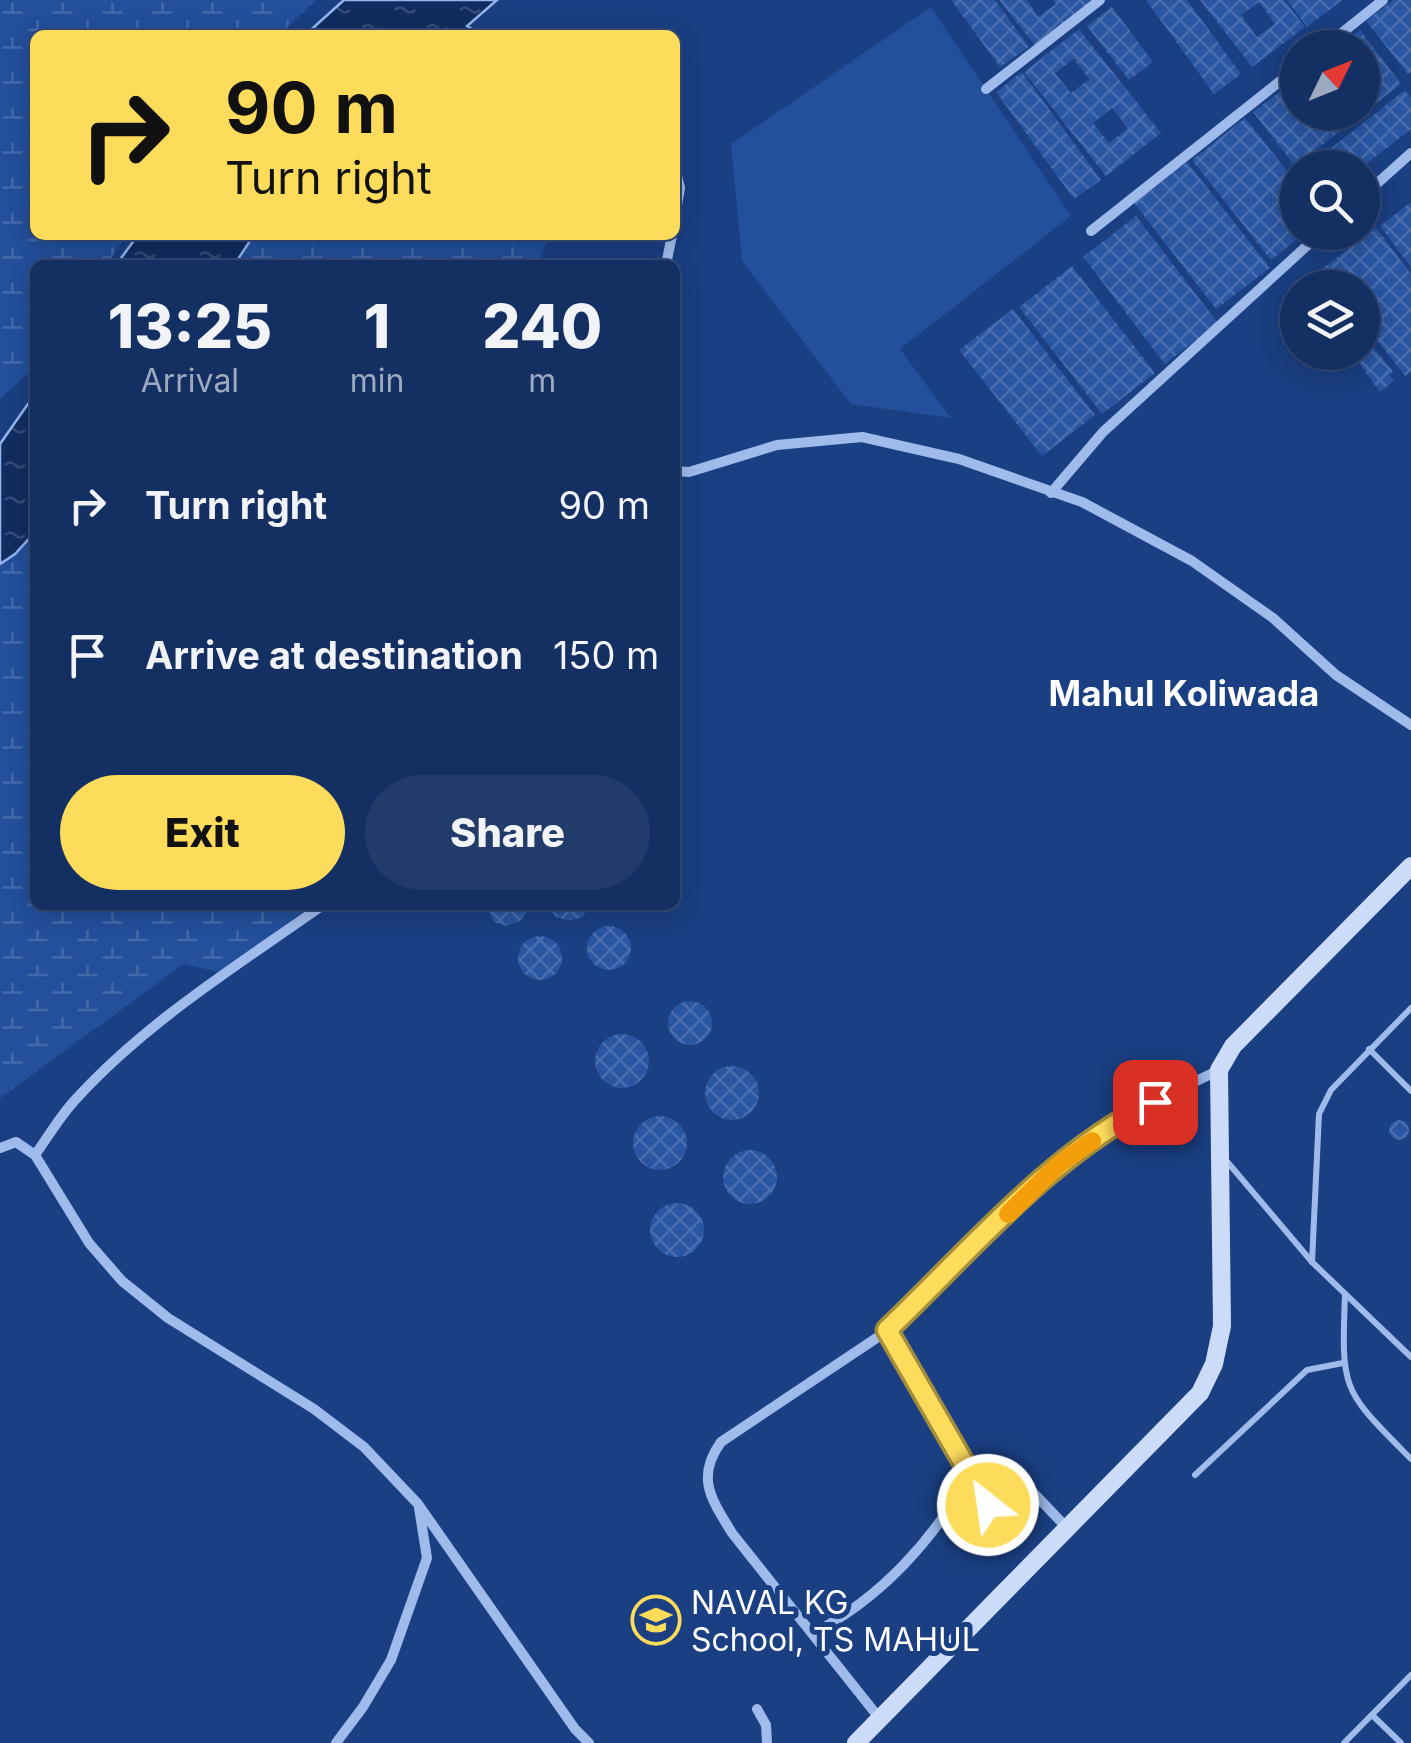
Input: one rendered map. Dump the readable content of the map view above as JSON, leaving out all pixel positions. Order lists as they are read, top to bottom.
{
  "districts": ["Mahul Koliwada"],
  "places": {
    "school or university": ["NAVAL KG School, TS MAHUL"]
  },
  "north": "top right",
  "page": {
    "turn": ["90 m", "Turn right"],
    "eta": [
      "13:25",
      "Arrival",
      "1",
      "min",
      "240",
      "m"
    ],
    "list": [
      {
        "name": "Turn right",
        "value": "90 m"
      },
      {
        "name": "Arrive at destination",
        "value": "150 m"
      }
    ],
    "buttons": ["Exit", "Share"]
  }
}
